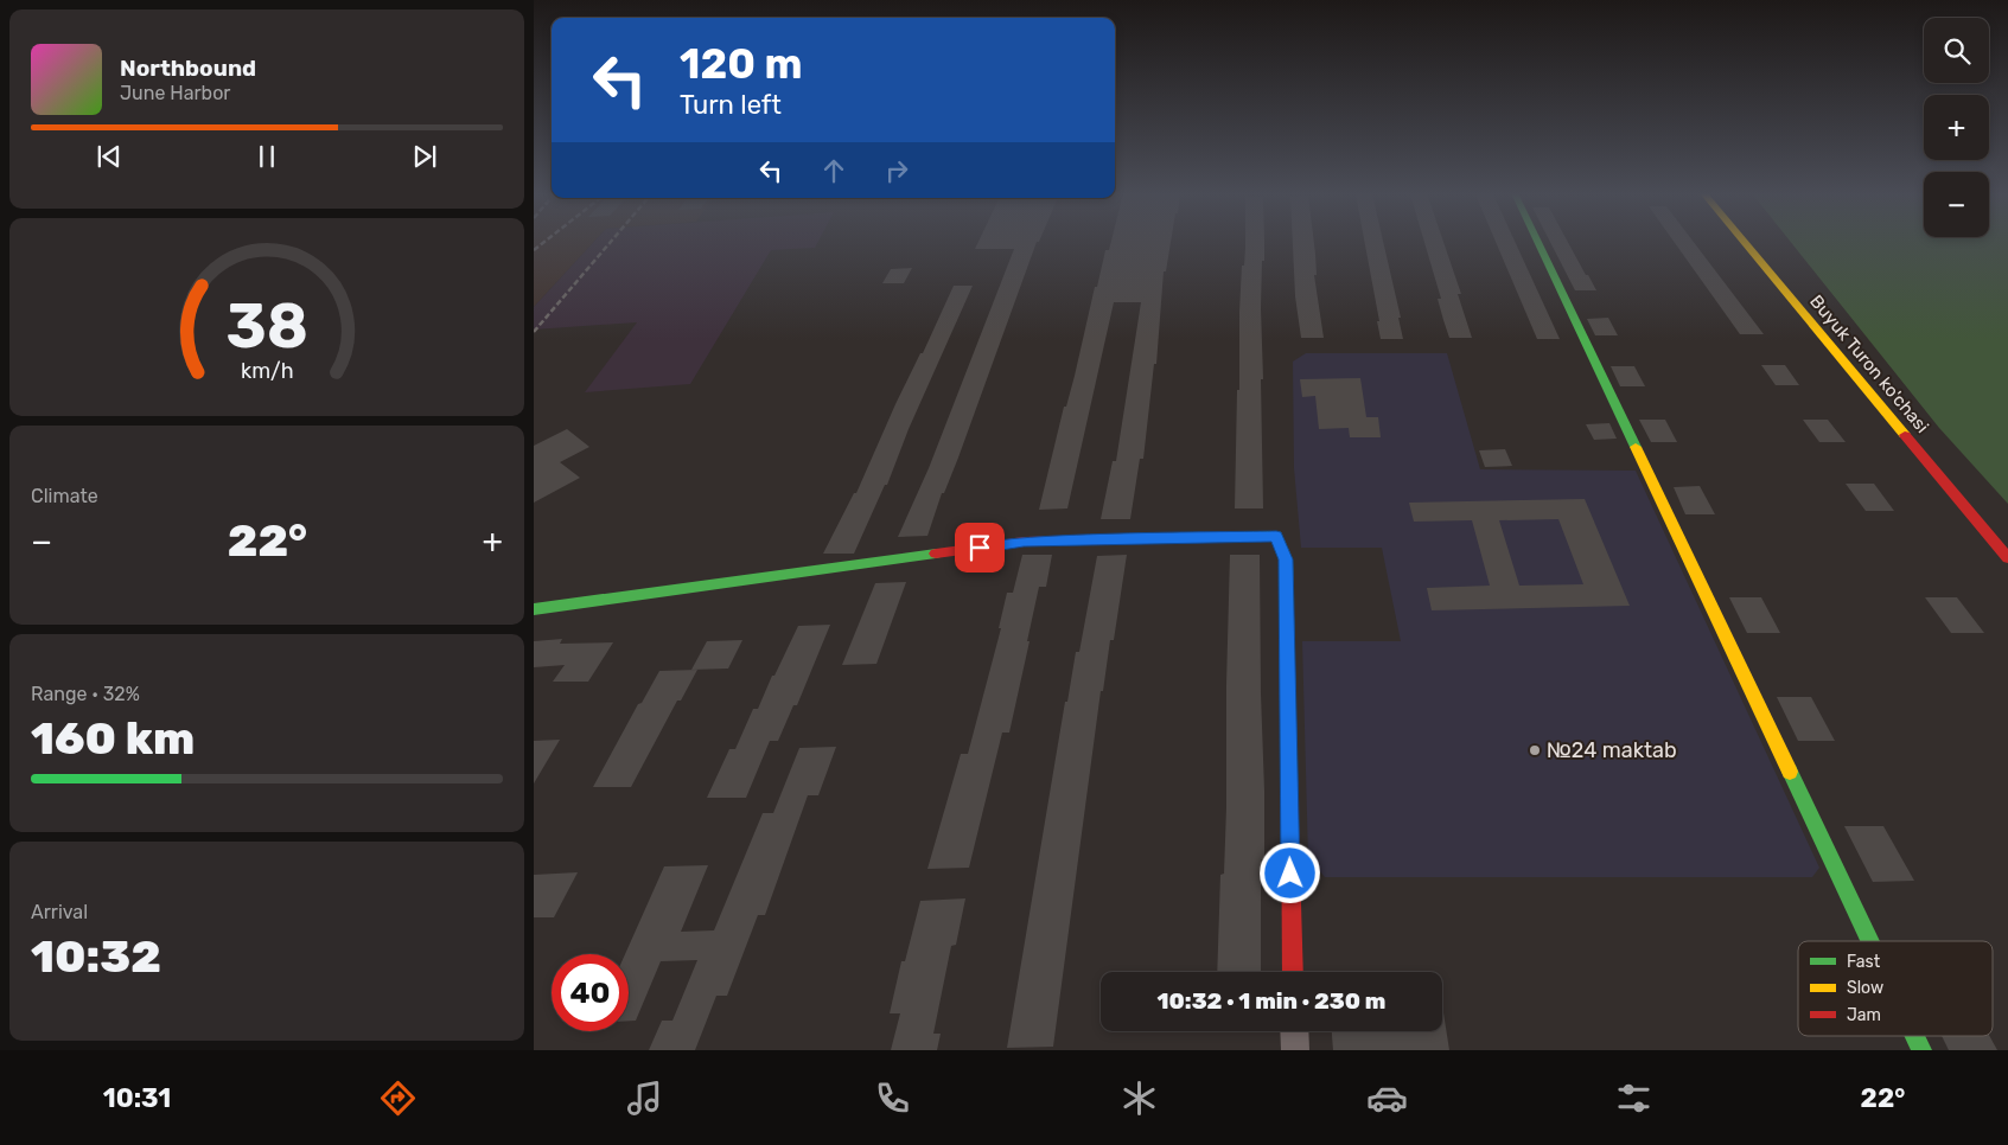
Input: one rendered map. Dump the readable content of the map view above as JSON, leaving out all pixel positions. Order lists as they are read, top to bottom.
{
  "streets": {
    "street": ["Buyuk Turon ko'chasi"]
  },
  "places": ["№24 maktab"],
  "legend": ["Fast", "Slow", "Jam"],
  "page": {
    "map_buttons": ["+", "−"],
    "turn": ["120 m", "Turn left"],
    "song": ["Northbound", "June Harbor"],
    "tile": [
      "Climate",
      ["Range · 32%", "160 km"],
      ["Arrival", "10:32"]
    ],
    "heat": ["−", "22°", "+"],
    "limit": "40",
    "trip": "10:32 · 1 min · 230 m",
    "tabs": ["10:31", "22°"],
    "gauge": ["38", "km/h"]
  }
}
